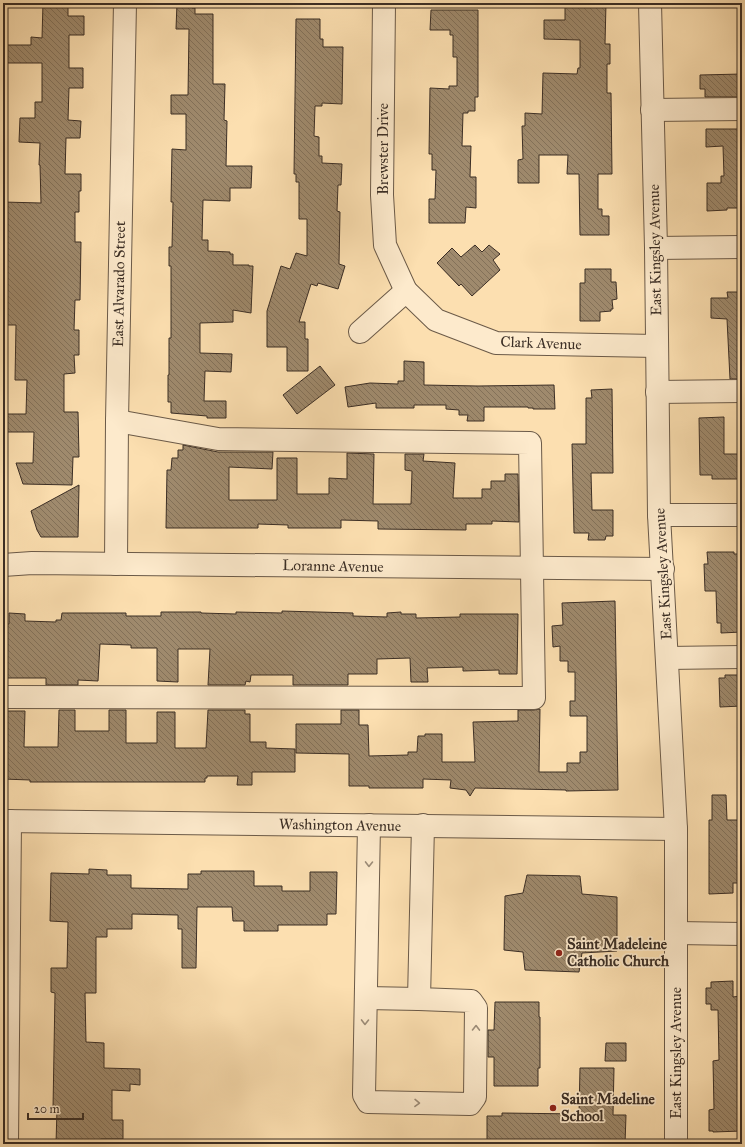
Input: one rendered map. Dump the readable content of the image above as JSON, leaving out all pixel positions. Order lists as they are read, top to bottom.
{
  "streets": {
    "street": [
      "Brewster Drive",
      "East Kingsley Avenue",
      "East Alvarado Street",
      "Clark Avenue",
      "Loranne Avenue",
      "Washington Avenue"
    ]
  },
  "crossings": [
    ["Brewster Drive", "Clark Avenue"],
    ["East Kingsley Avenue", "Clark Avenue"],
    ["East Kingsley Avenue", "Loranne Avenue"],
    ["East Kingsley Avenue", "Washington Avenue"],
    ["East Alvarado Street", "Loranne Avenue"]
  ],
  "places": ["Saint Madeleine Catholic Church", "Saint Madeline School"],
  "scale_bar": "20 m"
}
